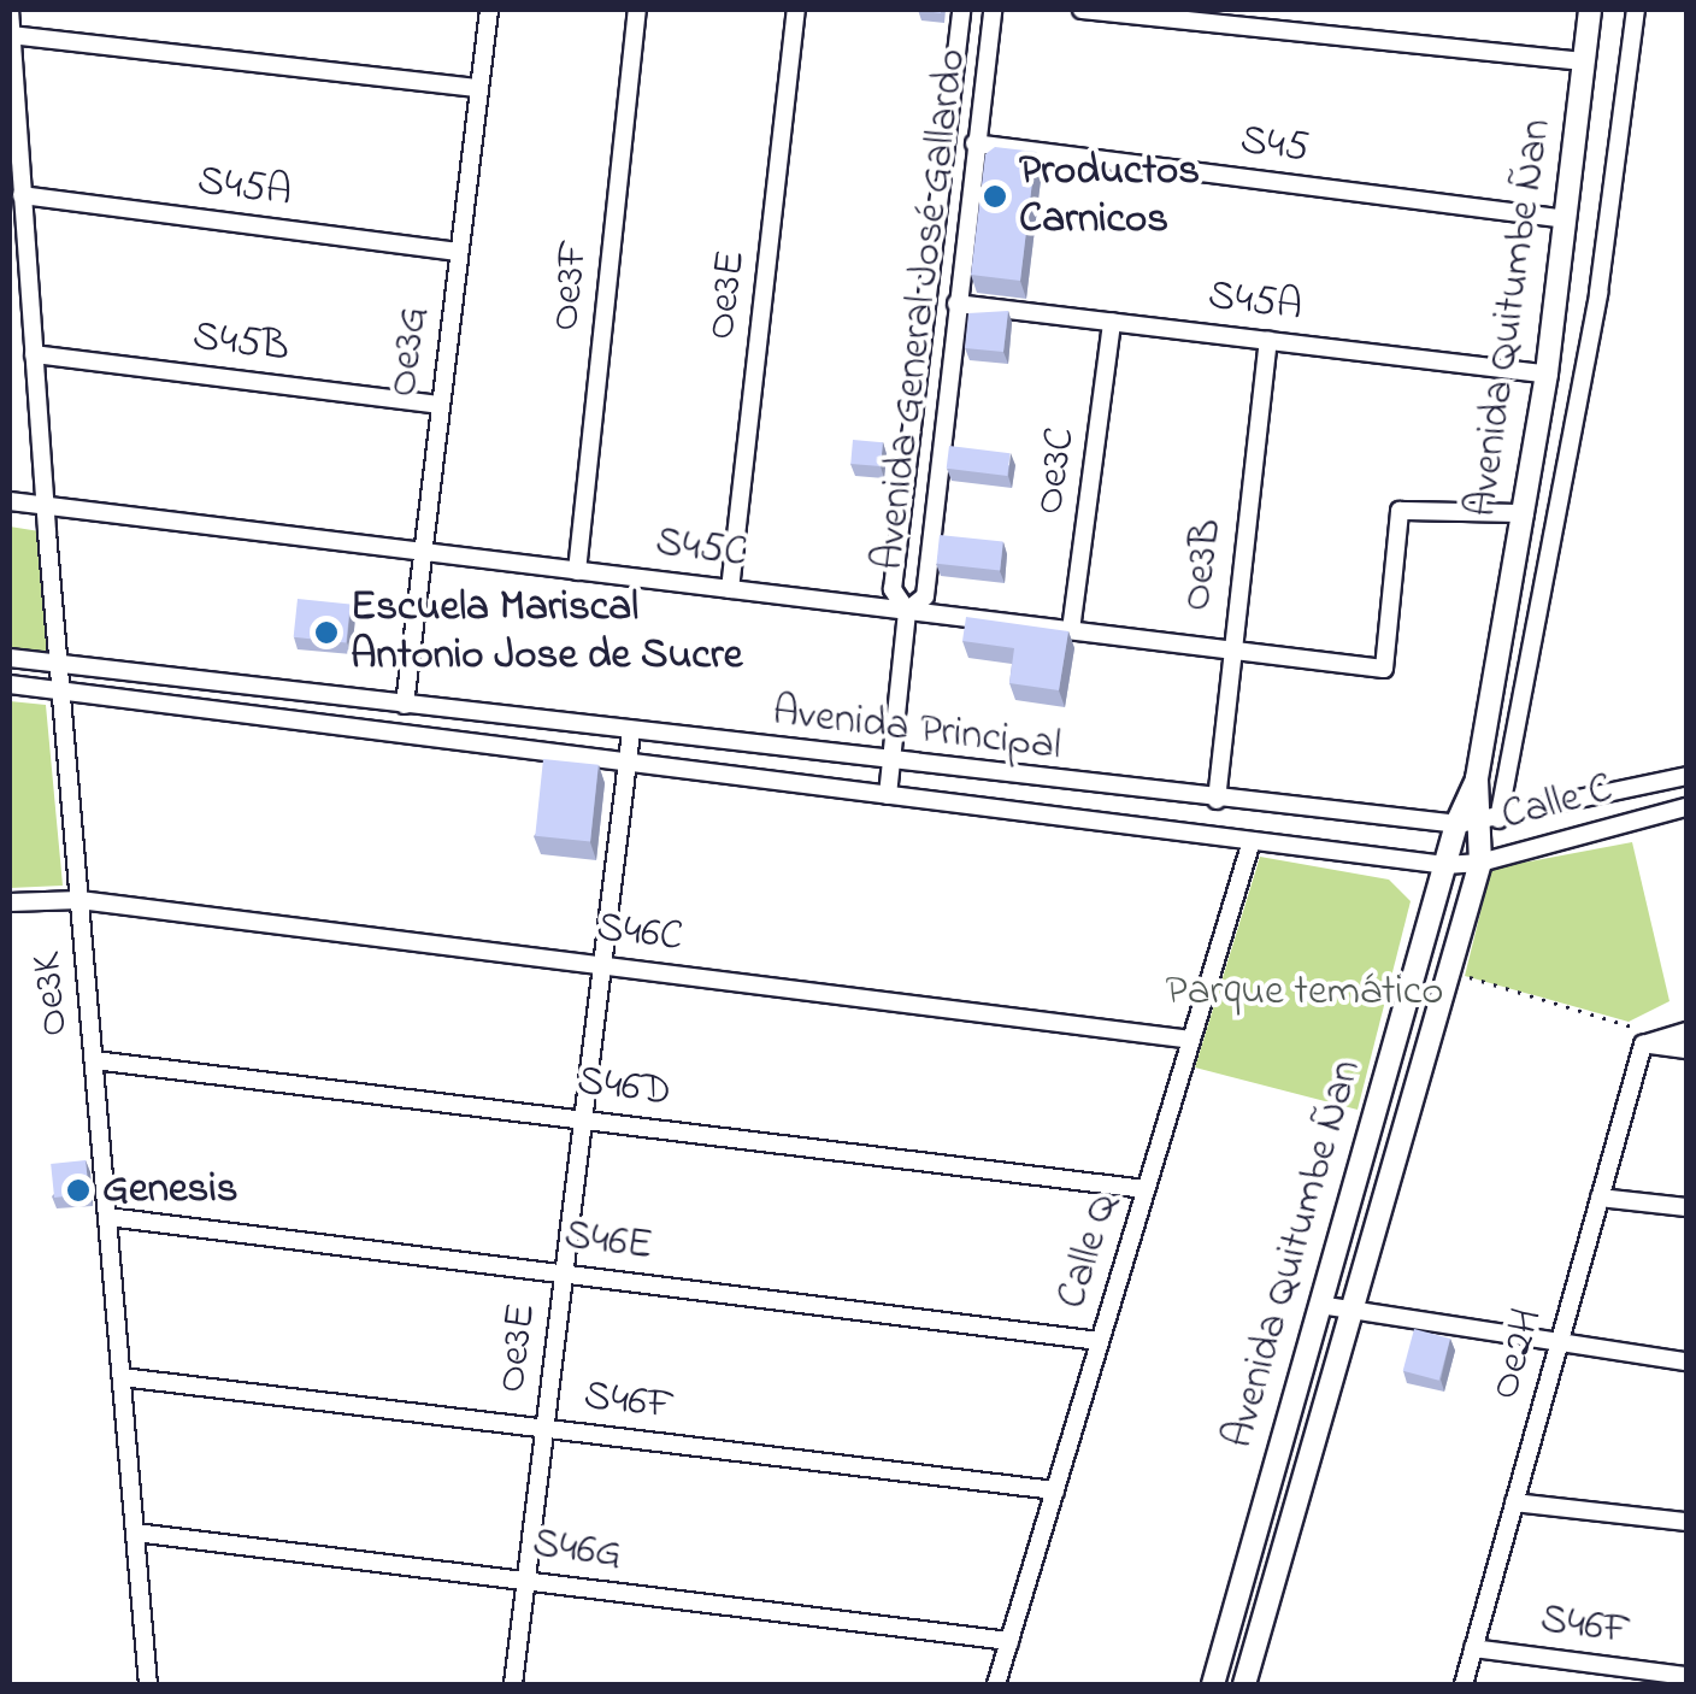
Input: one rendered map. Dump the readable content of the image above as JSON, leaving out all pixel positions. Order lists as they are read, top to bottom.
{
  "streets": {
    "street": [
      "S45",
      "S45A",
      "Oe3F",
      "Oe3E",
      "Avenida General José Gallardo",
      "Avenida Quitumbe Ñan",
      "S45B",
      "Oe3G",
      "Oe3C",
      "S45C",
      "Oe3B",
      "Avenida Principal",
      "Calle C",
      "S46C",
      "Oe3K",
      "S46D",
      "S46E",
      "Calle Q",
      "Oe2H",
      "S46F",
      "S46G"
    ]
  },
  "crossings": [
    ["S45", "Avenida General José Gallardo"],
    ["S45", "Avenida Quitumbe Ñan"],
    ["S45A", "Avenida General José Gallardo"],
    ["S45A", "Avenida Quitumbe Ñan"],
    ["S45A", "Oe3G"],
    ["S45A", "Oe3C"],
    ["S45A", "Oe3B"],
    ["S45A", "Oe3K"],
    ["Oe3F", "S45C"],
    ["Oe3E", "S45C"],
    ["Oe3E", "Avenida Principal"],
    ["Oe3E", "S46C"],
    ["Oe3E", "S46D"],
    ["Oe3E", "S46E"],
    ["Oe3E", "S46F"],
    ["Oe3E", "S46G"],
    ["Avenida General José Gallardo", "S45C"],
    ["Avenida General José Gallardo", "Avenida Principal"],
    ["Avenida Quitumbe Ñan", "S45C"],
    ["Avenida Quitumbe Ñan", "Avenida Principal"],
    ["Avenida Quitumbe Ñan", "Calle C"],
    ["S45B", "Oe3G"],
    ["S45B", "Oe3K"],
    ["Oe3G", "S45C"],
    ["Oe3G", "Avenida Principal"],
    ["Oe3C", "S45C"],
    ["S45C", "Oe3B"],
    ["S45C", "Oe3K"],
    ["Oe3B", "Avenida Principal"],
    ["Avenida Principal", "Calle C"],
    ["Avenida Principal", "Oe3K"],
    ["Avenida Principal", "Calle Q"],
    ["S46C", "Oe3K"],
    ["S46C", "Calle Q"],
    ["Oe3K", "S46D"],
    ["Oe3K", "S46E"],
    ["Oe3K", "S46F"],
    ["Oe3K", "S46G"],
    ["S46D", "Calle Q"],
    ["S46E", "Calle Q"],
    ["Calle Q", "S46F"],
    ["Calle Q", "S46G"],
    ["Oe2H", "S46F"]
  ],
  "parks": ["Parque temático"],
  "places": ["Productos Carnicos", "Escuela Mariscal Antonio Jose de Sucre", "Genesis"]
}
